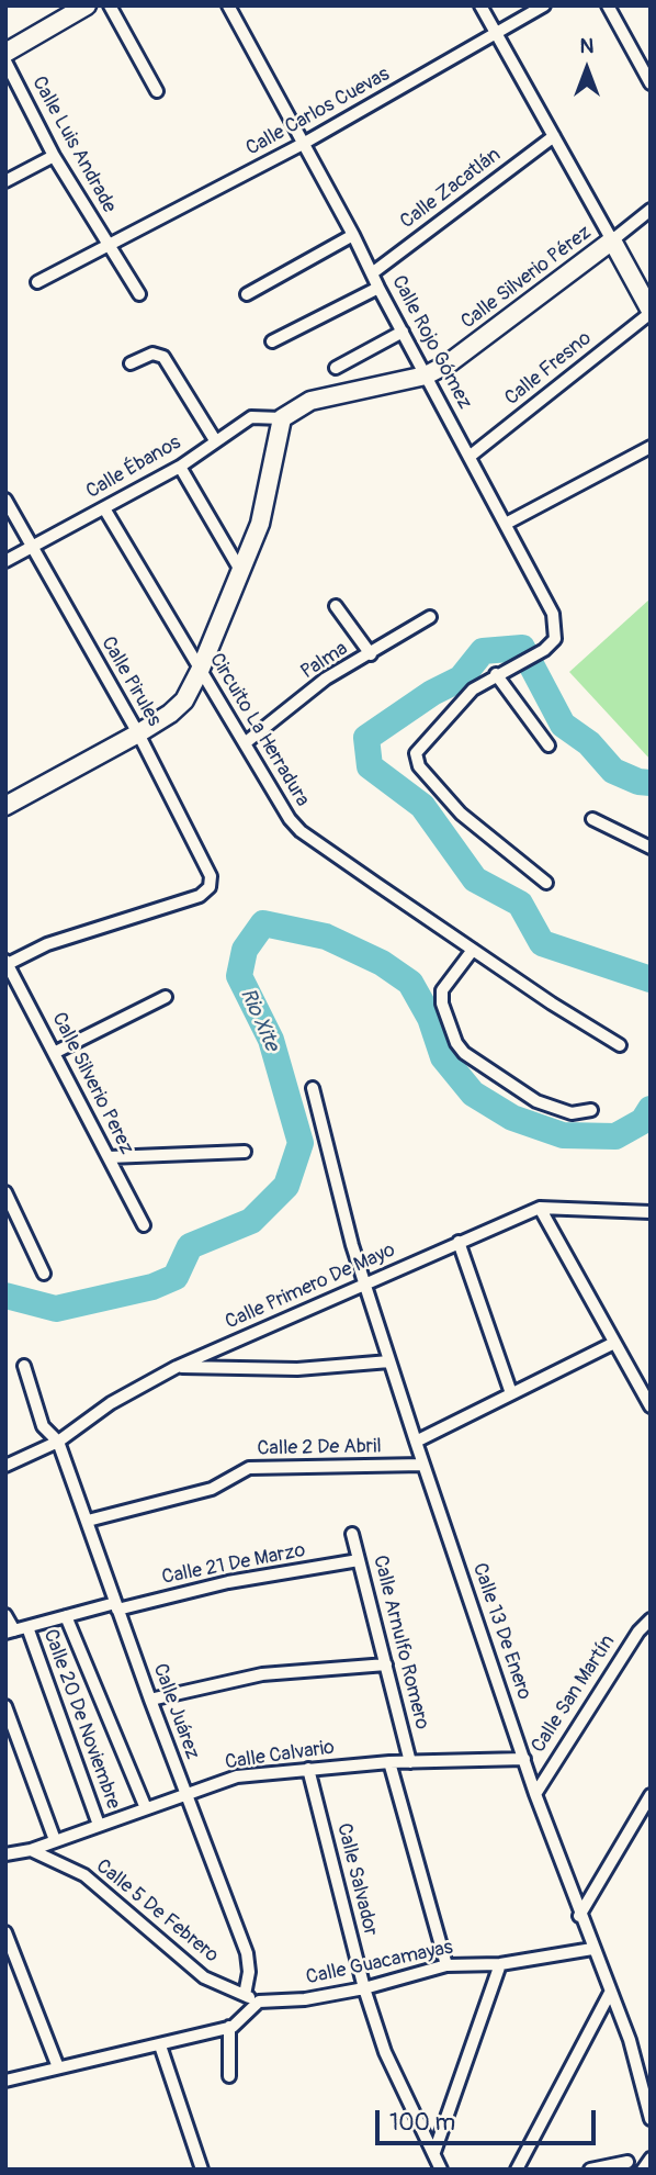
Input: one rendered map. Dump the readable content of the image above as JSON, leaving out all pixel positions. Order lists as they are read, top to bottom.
{
  "streets": {
    "street": [
      "Calle Carlos Cuevas",
      "Calle Luis Andrade",
      "Calle Zacatlán",
      "Calle Silverio Pérez",
      "Calle Rojo Gómez",
      "Calle Fresno",
      "Calle Ébanos",
      "Palma",
      "Calle Pirules",
      "Circuito La Herradura",
      "Calle Silverio Perez",
      "Calle Primero De Mayo",
      "Calle 2 De Abril",
      "Calle 21 De Marzo",
      "Calle 13 De Enero",
      "Calle Arnulfo Romero",
      "Calle San Martín",
      "Calle Juárez",
      "Calle 20 De Noviembre",
      "Calle Calvario",
      "Calle Salvador",
      "Calle 5 De Febrero",
      "Calle Guacamayas"
    ]
  },
  "crossings": [
    ["Calle Carlos Cuevas", "Calle Luis Andrade"],
    ["Calle Carlos Cuevas", "Calle Rojo Gómez"],
    ["Calle Zacatlán", "Calle Rojo Gómez"],
    ["Calle Silverio Pérez", "Calle Rojo Gómez"],
    ["Calle Silverio Pérez", "Calle Ébanos"],
    ["Calle Rojo Gómez", "Calle Fresno"],
    ["Calle Ébanos", "Calle Pirules"],
    ["Calle Ébanos", "Circuito La Herradura"],
    ["Palma", "Circuito La Herradura"],
    ["Calle Pirules", "Calle Silverio Perez"],
    ["Calle Primero De Mayo", "Calle 13 De Enero"],
    ["Calle Primero De Mayo", "Calle Juárez"],
    ["Calle 2 De Abril", "Calle 13 De Enero"],
    ["Calle 2 De Abril", "Calle Juárez"],
    ["Calle 21 De Marzo", "Calle Arnulfo Romero"],
    ["Calle 21 De Marzo", "Calle Juárez"],
    ["Calle 21 De Marzo", "Calle 20 De Noviembre"],
    ["Calle 13 De Enero", "Calle San Martín"],
    ["Calle 13 De Enero", "Calle Calvario"],
    ["Calle 13 De Enero", "Calle Guacamayas"],
    ["Calle Arnulfo Romero", "Calle Calvario"],
    ["Calle Juárez", "Calle Calvario"],
    ["Calle Juárez", "Calle 5 De Febrero"],
    ["Calle 20 De Noviembre", "Calle Calvario"],
    ["Calle Calvario", "Calle Salvador"],
    ["Calle Calvario", "Calle 5 De Febrero"],
    ["Calle Salvador", "Calle Guacamayas"],
    ["Calle 5 De Febrero", "Calle Guacamayas"]
  ],
  "water": ["Rio Xite"],
  "scale_bar": "100 m",
  "north": "top"
}
